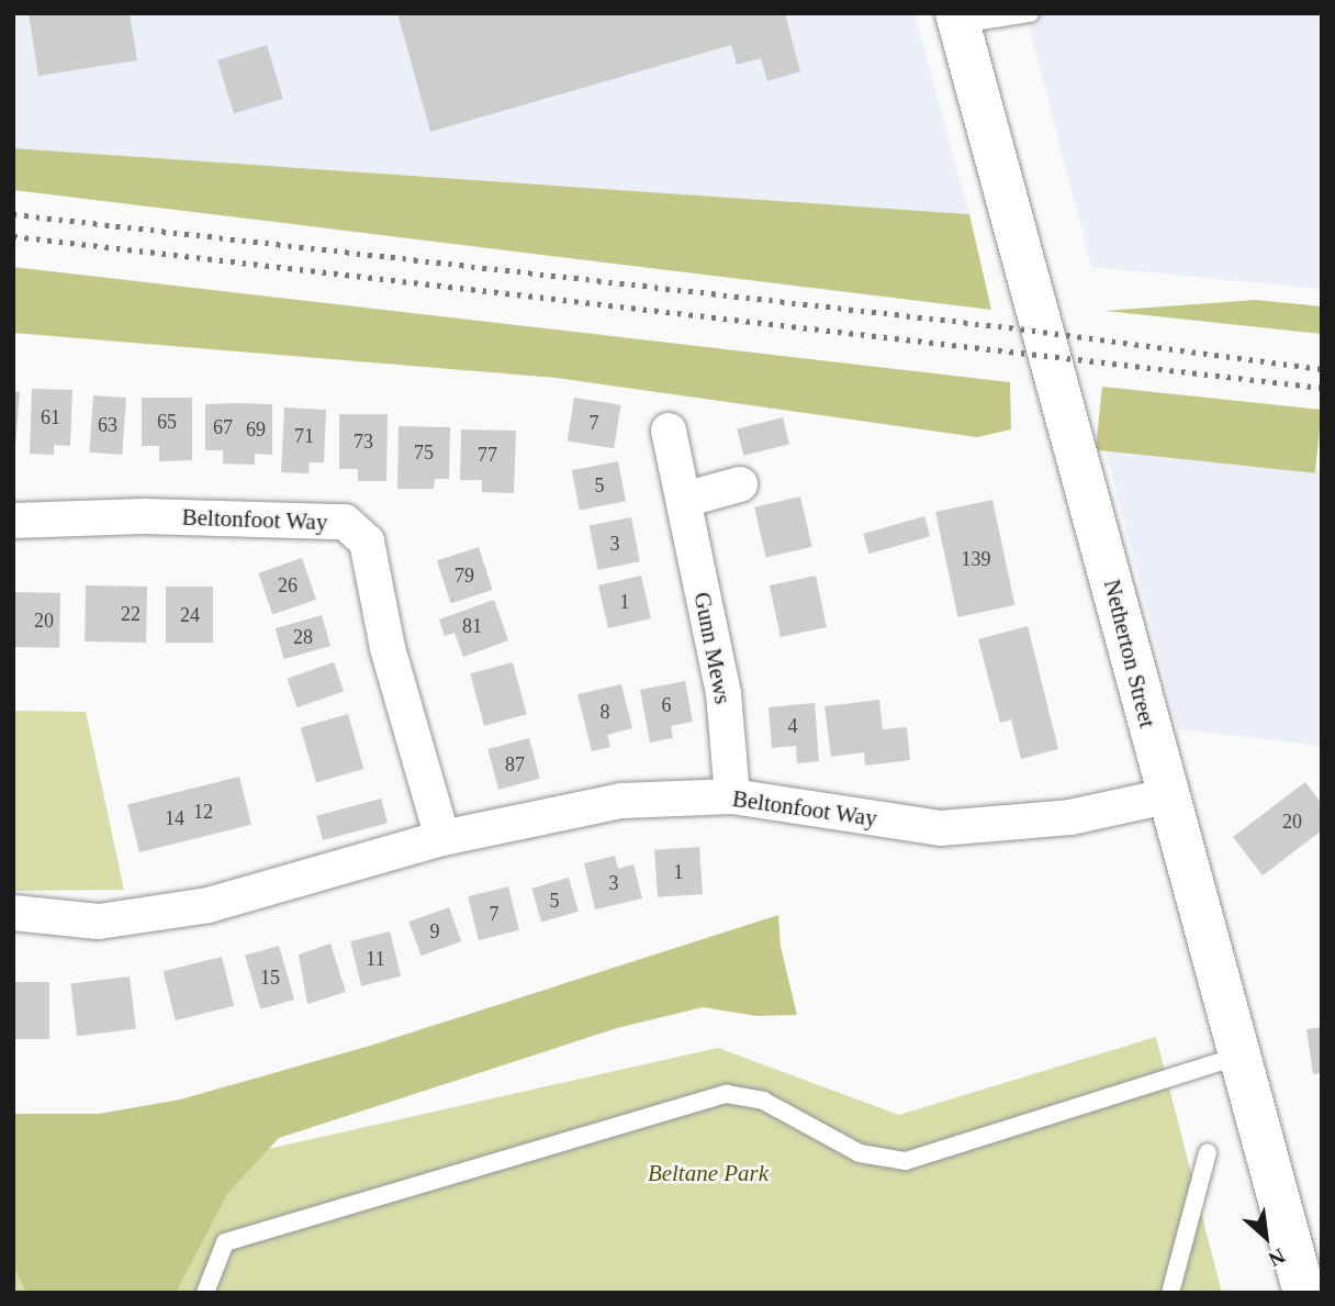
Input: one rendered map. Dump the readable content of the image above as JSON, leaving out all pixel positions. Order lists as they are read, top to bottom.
{
  "streets": {
    "street": ["Beltonfoot Way", "Gunn Mews", "Netherton Street"]
  },
  "crossings": [
    ["Beltonfoot Way", "Gunn Mews"],
    ["Beltonfoot Way", "Netherton Street"]
  ],
  "parks": ["Beltane Park"],
  "house_numbers": [
    "61",
    "65",
    "7",
    "63",
    "67",
    "69",
    "71",
    "73",
    "75",
    "77",
    "5",
    "3",
    "139",
    "79",
    "26",
    "1",
    "22",
    "24",
    "20",
    "81",
    "28",
    "6",
    "8",
    "4",
    "87",
    "12",
    "14",
    "20",
    "1",
    "3",
    "5",
    "7",
    "9",
    "11",
    "15"
  ],
  "north": "bottom right"
}
